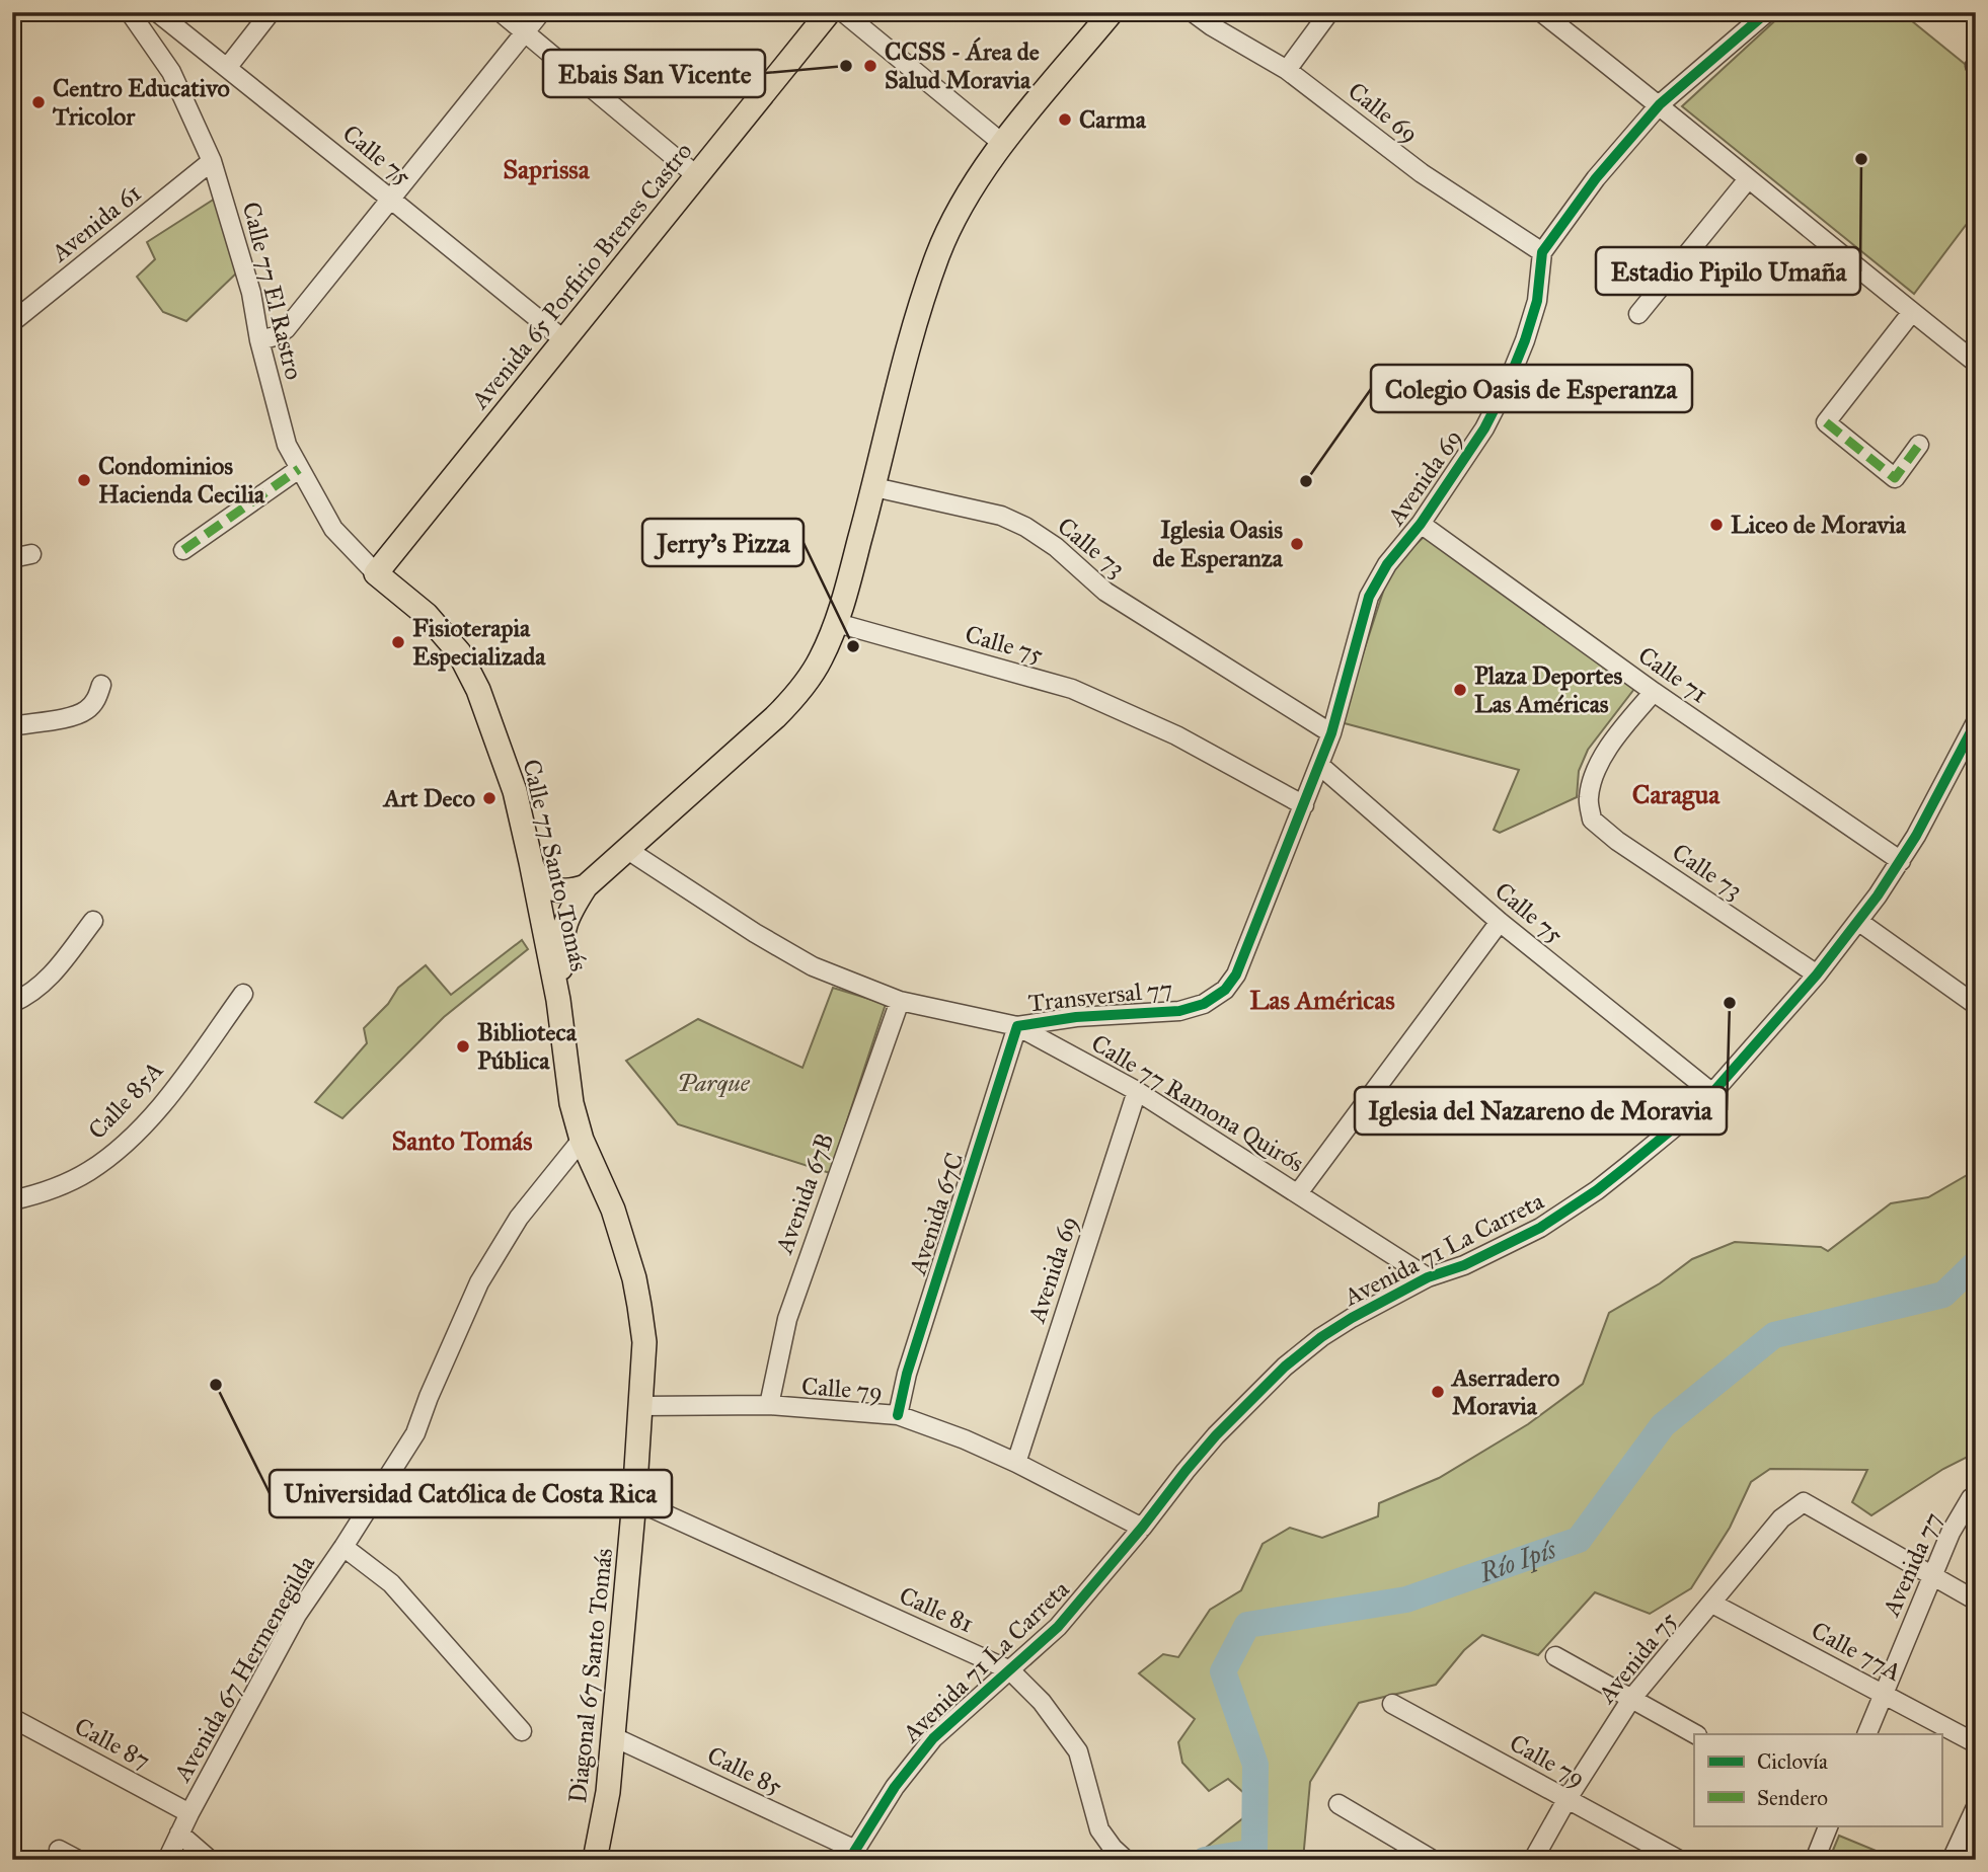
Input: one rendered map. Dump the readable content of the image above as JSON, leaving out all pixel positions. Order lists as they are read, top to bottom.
{
  "streets": {
    "main road": ["Avenida 65 Porfirio Brenes Castro", "Calle 77 Santo Tomás", "Diagonal 67 Santo Tomás"],
    "street": [
      "Calle 69",
      "Calle 75",
      "Avenida 61",
      "Calle 77 El Rastro",
      "Avenida 69",
      "Calle 73",
      "Calle 71",
      "Transversal 77",
      "Calle 85A",
      "Calle 77 Ramona Quirós",
      "Avenida 67B",
      "Avenida 67C",
      "Avenida 71 La Carreta",
      "Calle 79",
      "Avenida 77",
      "Calle 81",
      "Calle 77A",
      "Avenida 75",
      "Avenida 67 Hermenegilda",
      "Calle 87",
      "Calle 85"
    ]
  },
  "crossings": [
    ["Calle 69", "Avenida 69"],
    ["Calle 75", "Avenida 65 Porfirio Brenes Castro"],
    ["Calle 75", "Avenida 69"],
    ["Calle 75", "Avenida 71 La Carreta"],
    ["Avenida 61", "Calle 77 El Rastro"],
    ["Avenida 65 Porfirio Brenes Castro", "Calle 77 El Rastro"],
    ["Avenida 65 Porfirio Brenes Castro", "Calle 77 Santo Tomás"],
    ["Calle 77 El Rastro", "Calle 77 Santo Tomás"],
    ["Avenida 69", "Calle 73"],
    ["Avenida 69", "Calle 71"],
    ["Avenida 69", "Transversal 77"],
    ["Avenida 69", "Calle 77 Ramona Quirós"],
    ["Avenida 69", "Calle 79"],
    ["Calle 73", "Calle 71"],
    ["Calle 73", "Avenida 71 La Carreta"],
    ["Calle 71", "Avenida 71 La Carreta"],
    ["Calle 77 Santo Tomás", "Diagonal 67 Santo Tomás"],
    ["Transversal 77", "Calle 77 Ramona Quirós"],
    ["Transversal 77", "Avenida 67C"],
    ["Calle 77 Ramona Quirós", "Avenida 67B"],
    ["Calle 77 Ramona Quirós", "Avenida 67C"],
    ["Calle 77 Ramona Quirós", "Avenida 71 La Carreta"],
    ["Avenida 67B", "Calle 79"],
    ["Avenida 67C", "Calle 79"],
    ["Avenida 71 La Carreta", "Calle 79"],
    ["Avenida 71 La Carreta", "Calle 81"],
    ["Avenida 71 La Carreta", "Calle 85"],
    ["Calle 79", "Avenida 75"],
    ["Calle 79", "Diagonal 67 Santo Tomás"],
    ["Avenida 77", "Calle 77A"],
    ["Avenida 77", "Avenida 75"],
    ["Calle 81", "Diagonal 67 Santo Tomás"],
    ["Calle 77A", "Avenida 75"],
    ["Avenida 67 Hermenegilda", "Diagonal 67 Santo Tomás"],
    ["Avenida 67 Hermenegilda", "Calle 87"],
    ["Diagonal 67 Santo Tomás", "Calle 85"]
  ],
  "districts": [
    "Saprissa",
    "Caragua",
    "Las Américas",
    "Santo Tomás"
  ],
  "water": ["Río Ipís"],
  "parks": ["Parque"],
  "places": [
    "Ebais San Vicente",
    "CCSS - Área de Salud Moravia",
    "Centro Educativo Tricolor",
    "Carma",
    "Estadio Pipilo Umaña",
    "Condominios Hacienda Cecilia",
    "Colegio Oasis de Esperanza",
    "Liceo de Moravia",
    "Iglesia Oasis de Esperanza",
    "Fisioterapia Especializada",
    "Jerry's Pizza",
    "Plaza Deportes Las Américas",
    "Art Deco",
    "Iglesia del Nazareno de Moravia",
    "Biblioteca Pública",
    "Universidad Católica de Costa Rica",
    "Aserradero Moravia"
  ],
  "legend": ["Ciclovía", "Sendero"]
}
